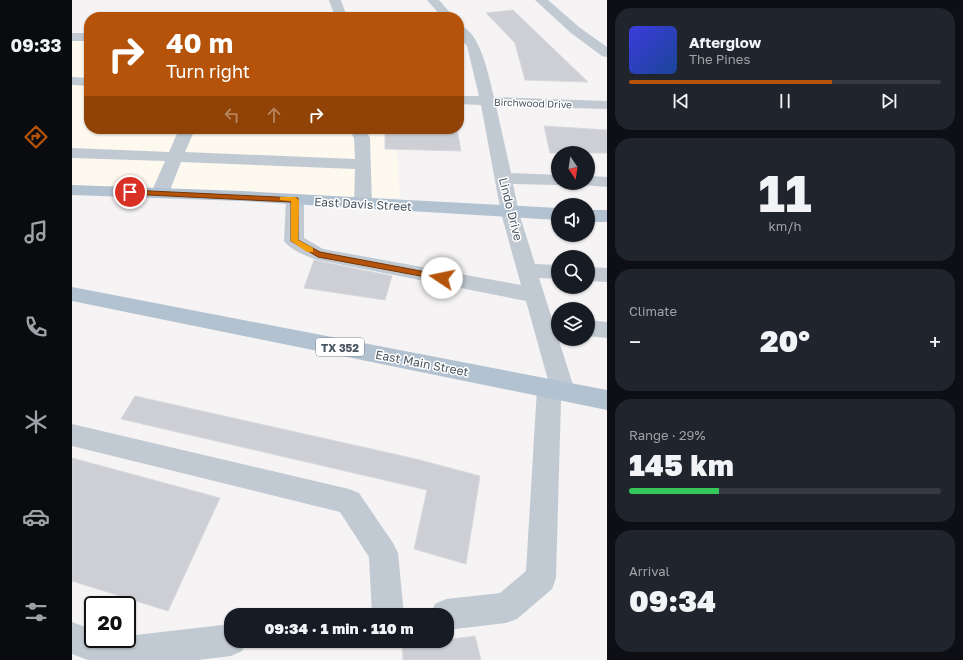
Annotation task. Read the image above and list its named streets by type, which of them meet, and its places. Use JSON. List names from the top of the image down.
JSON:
{
  "streets": {
    "main road": ["East Davis Street", "TX 352", "East Main Street"],
    "street": ["Birchwood Drive", "Lindo Drive"]
  },
  "crossings": [
    ["Birchwood Drive", "Lindo Drive"],
    ["East Davis Street", "Lindo Drive"],
    ["Lindo Drive", "East Main Street"]
  ],
  "north": "bottom",
  "page": {
    "tabs": "09:33",
    "turn": ["40 m", "Turn right"],
    "song": ["Afterglow", "The Pines"],
    "tile": [
      ["11", "km/h"],
      "Climate",
      ["Range · 29%", "145 km"],
      ["Arrival", "09:34"]
    ],
    "heat": ["−", "20°", "+"],
    "limit": "20",
    "trip": "09:34 · 1 min · 110 m"
  }
}
